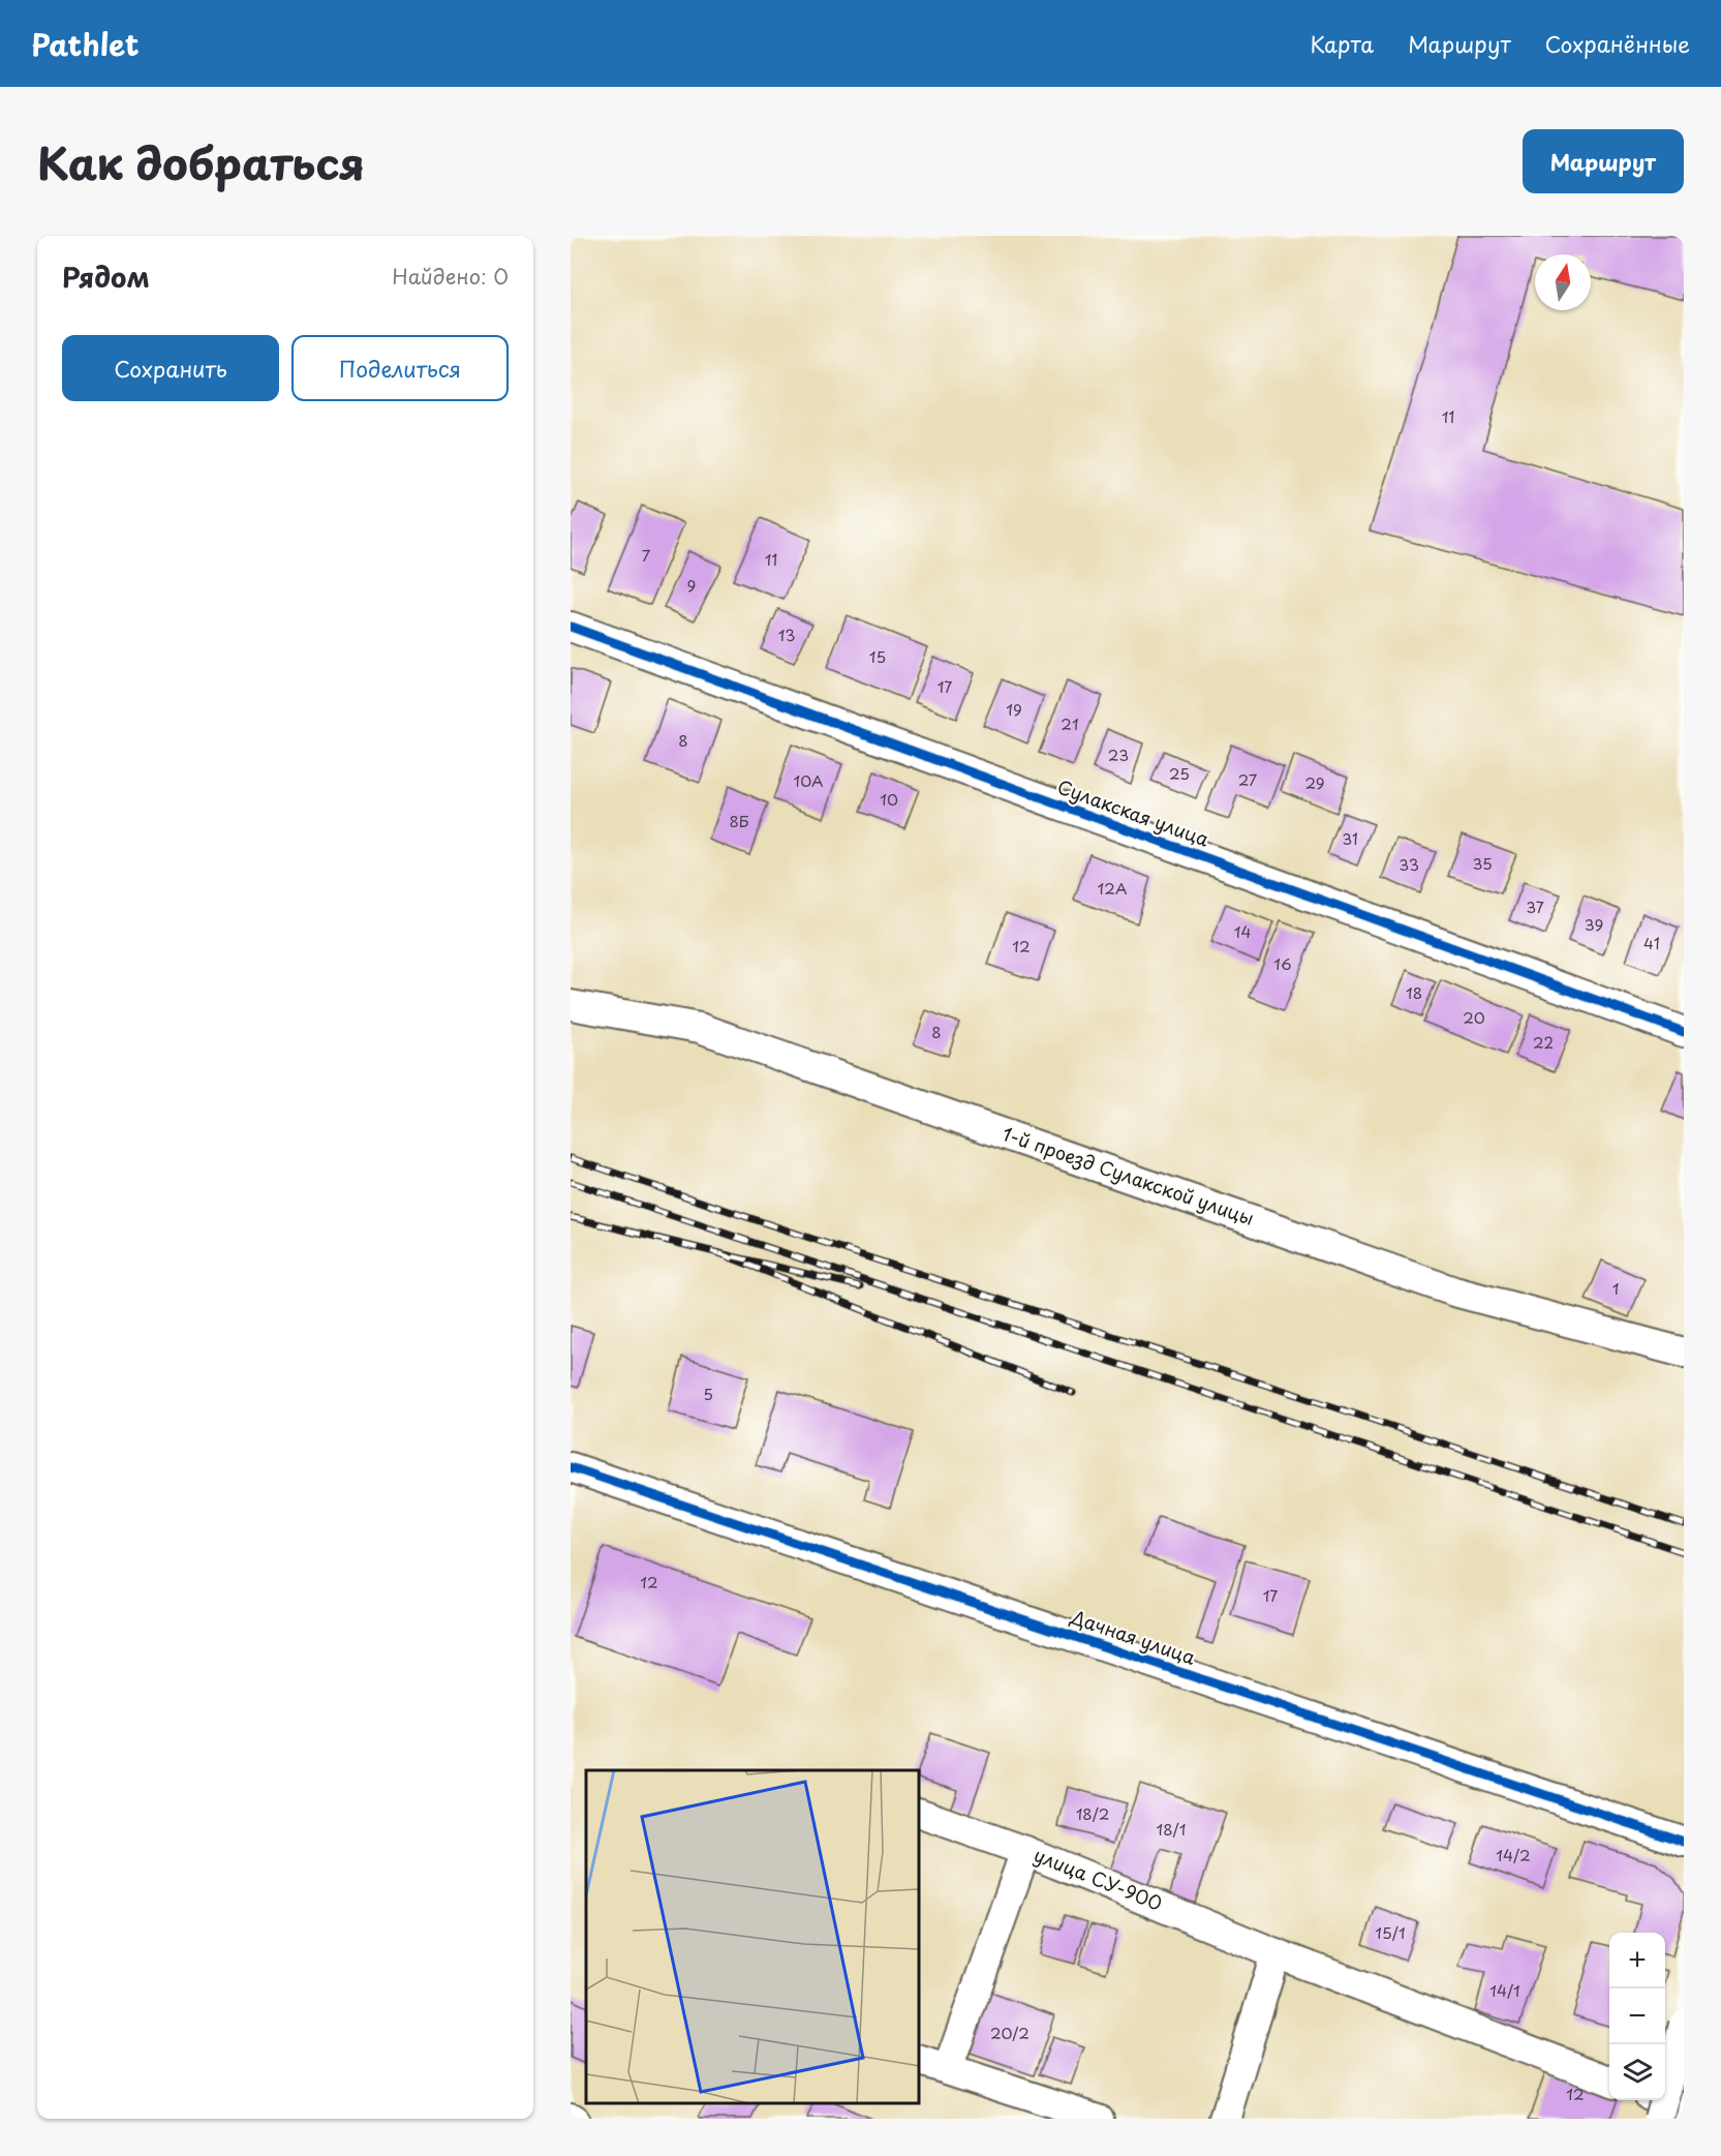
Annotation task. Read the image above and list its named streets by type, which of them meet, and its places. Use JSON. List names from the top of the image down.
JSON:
{
  "streets": {
    "street": [
      "Сулакская улица",
      "1-й проезд Сулакской улицы",
      "Дачная улица",
      "улица СУ-900"
    ]
  },
  "house_numbers": [
    "11",
    "7",
    "11",
    "9",
    "13",
    "15",
    "17",
    "19",
    "21",
    "8",
    "23",
    "25",
    "27",
    "10А",
    "29",
    "10",
    "8Б",
    "31",
    "35",
    "33",
    "12А",
    "37",
    "39",
    "14",
    "41",
    "12",
    "16",
    "18",
    "20",
    "8",
    "22",
    "1",
    "5",
    "12",
    "17",
    "18/2",
    "18/1",
    "14/2",
    "15/1",
    "14/1",
    "20/2",
    "12"
  ],
  "north": "top",
  "page": {
    "header": "Pathlet",
    "nav": ["Карта", "Маршрут", "Сохранённые"],
    "title": "Как добраться",
    "buttons": [
      "Маршрут",
      ["Сохранить", "Поделиться"]
    ],
    "heading": ["Рядом", "Найдено: 0"],
    "map_buttons": ["+", "−"]
  }
}
